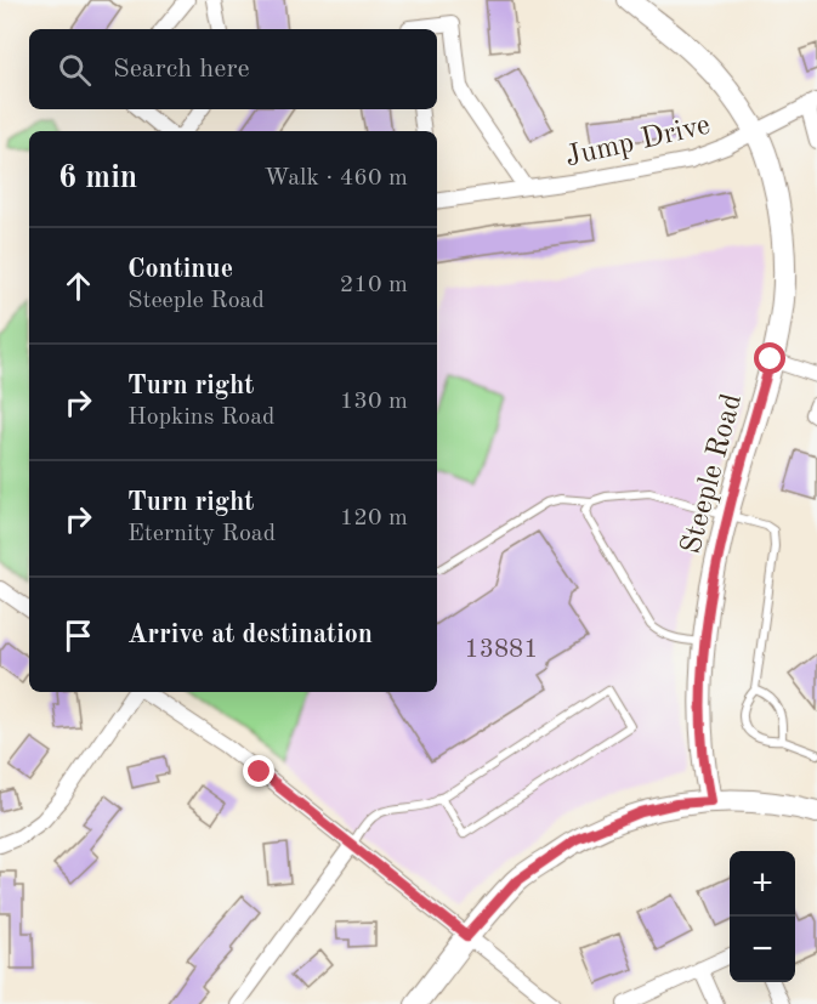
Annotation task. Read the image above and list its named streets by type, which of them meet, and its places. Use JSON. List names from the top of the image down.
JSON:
{
  "streets": {
    "street": ["Jump Drive", "Steeple Road"]
  },
  "crossings": [
    ["Jump Drive", "Steeple Road"]
  ],
  "house_numbers": ["13881"],
  "page": {
    "search": "Search here",
    "heading": ["6 min", "Walk · 460 m"],
    "list": [
      ["Continue", "Steeple Road", "210 m"],
      ["Turn right", "Hopkins Road", "130 m"],
      ["Turn right", "Eternity Road", "120 m"],
      "Arrive at destination"
    ],
    "map_buttons": ["+", "−"]
  }
}
